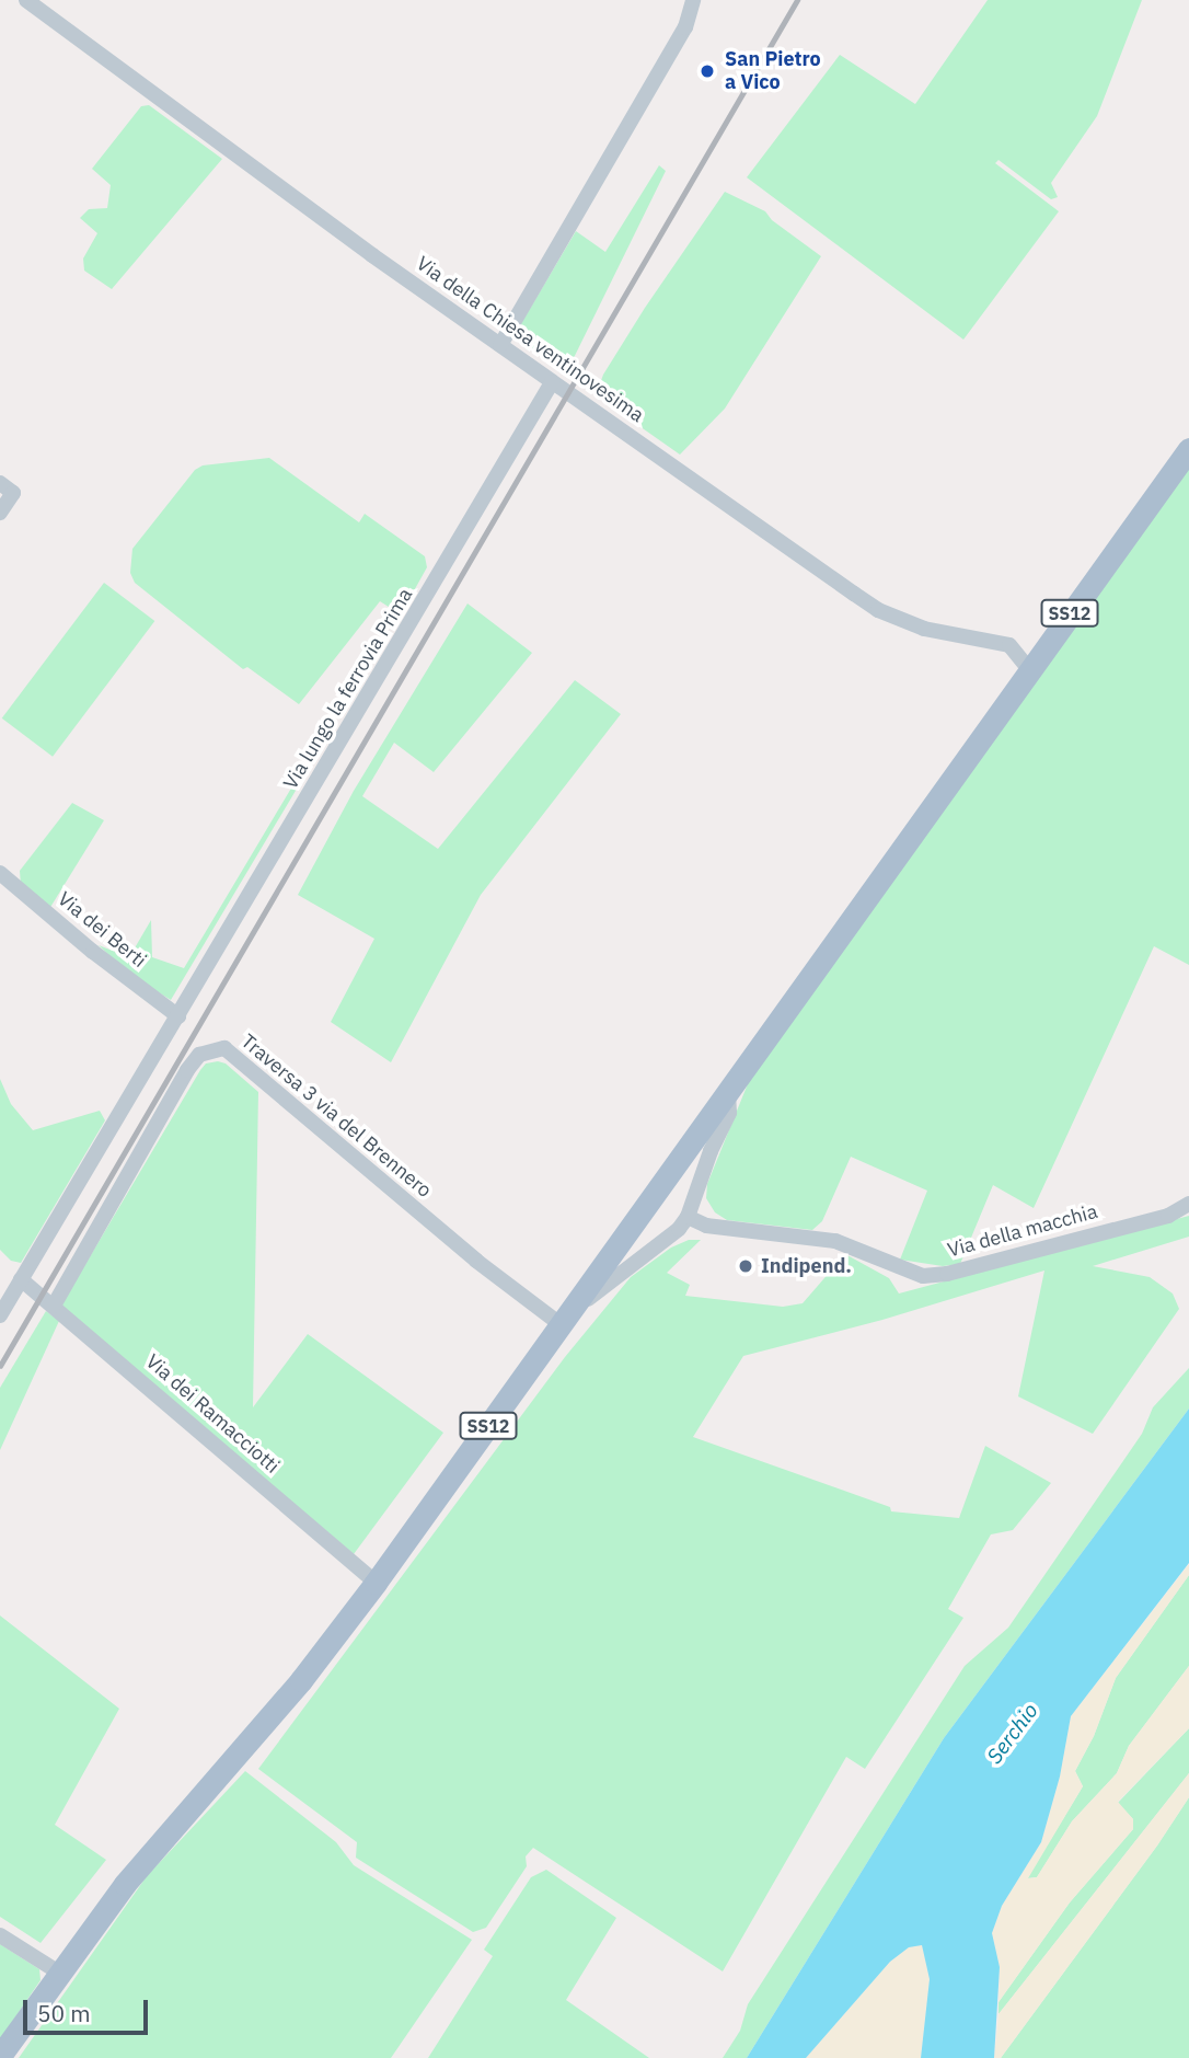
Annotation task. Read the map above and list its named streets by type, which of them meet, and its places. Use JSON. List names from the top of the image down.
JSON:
{
  "streets": {
    "main road": ["SS12"],
    "street": [
      "Via della Chiesa ventinovesima",
      "Via lungo la ferrovia Prima",
      "Via dei Berti",
      "Traversa 3 via del Brennero",
      "Via della macchia",
      "Via dei Ramacciotti"
    ]
  },
  "crossings": [
    ["Via della Chiesa ventinovesima", "SS12"],
    ["Via della Chiesa ventinovesima", "Via lungo la ferrovia Prima"],
    ["SS12", "Traversa 3 via del Brennero"],
    ["SS12", "Via dei Ramacciotti"],
    ["Via lungo la ferrovia Prima", "Via dei Berti"],
    ["Via lungo la ferrovia Prima", "Via dei Ramacciotti"],
    ["Traversa 3 via del Brennero", "Via dei Ramacciotti"]
  ],
  "water": ["Serchio"],
  "places": ["San Pietro a Vico", "Indipend."],
  "scale_bar": "50 m"
}
